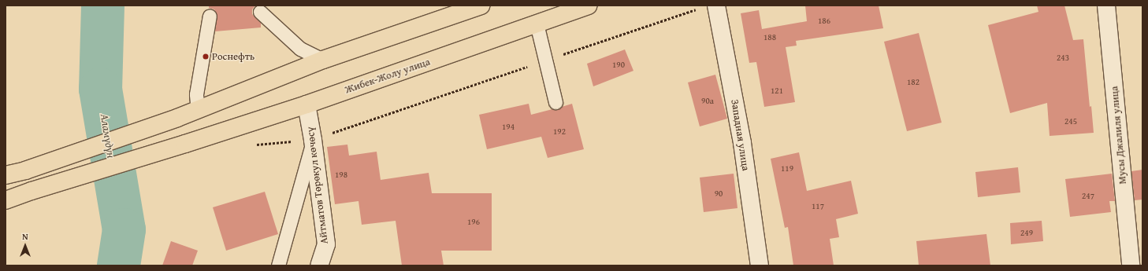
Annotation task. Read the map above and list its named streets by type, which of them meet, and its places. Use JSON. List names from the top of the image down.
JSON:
{
  "streets": {
    "main road": ["Жибек-Жолу улица"],
    "street": ["Западная улица", "Мусы Джалиля улица", "Айтматов Төрөкул көчөсү"]
  },
  "crossings": [
    ["Жибек-Жолу улица", "Айтматов Төрөкул көчөсү"]
  ],
  "water": ["Аламүдүн"],
  "places": ["Роснефть"],
  "house_numbers": [
    "186",
    "188",
    "243",
    "190",
    "182",
    "121",
    "90a",
    "245",
    "194",
    "192",
    "119",
    "198",
    "90",
    "247",
    "117",
    "196",
    "249"
  ],
  "north": "top"
}
